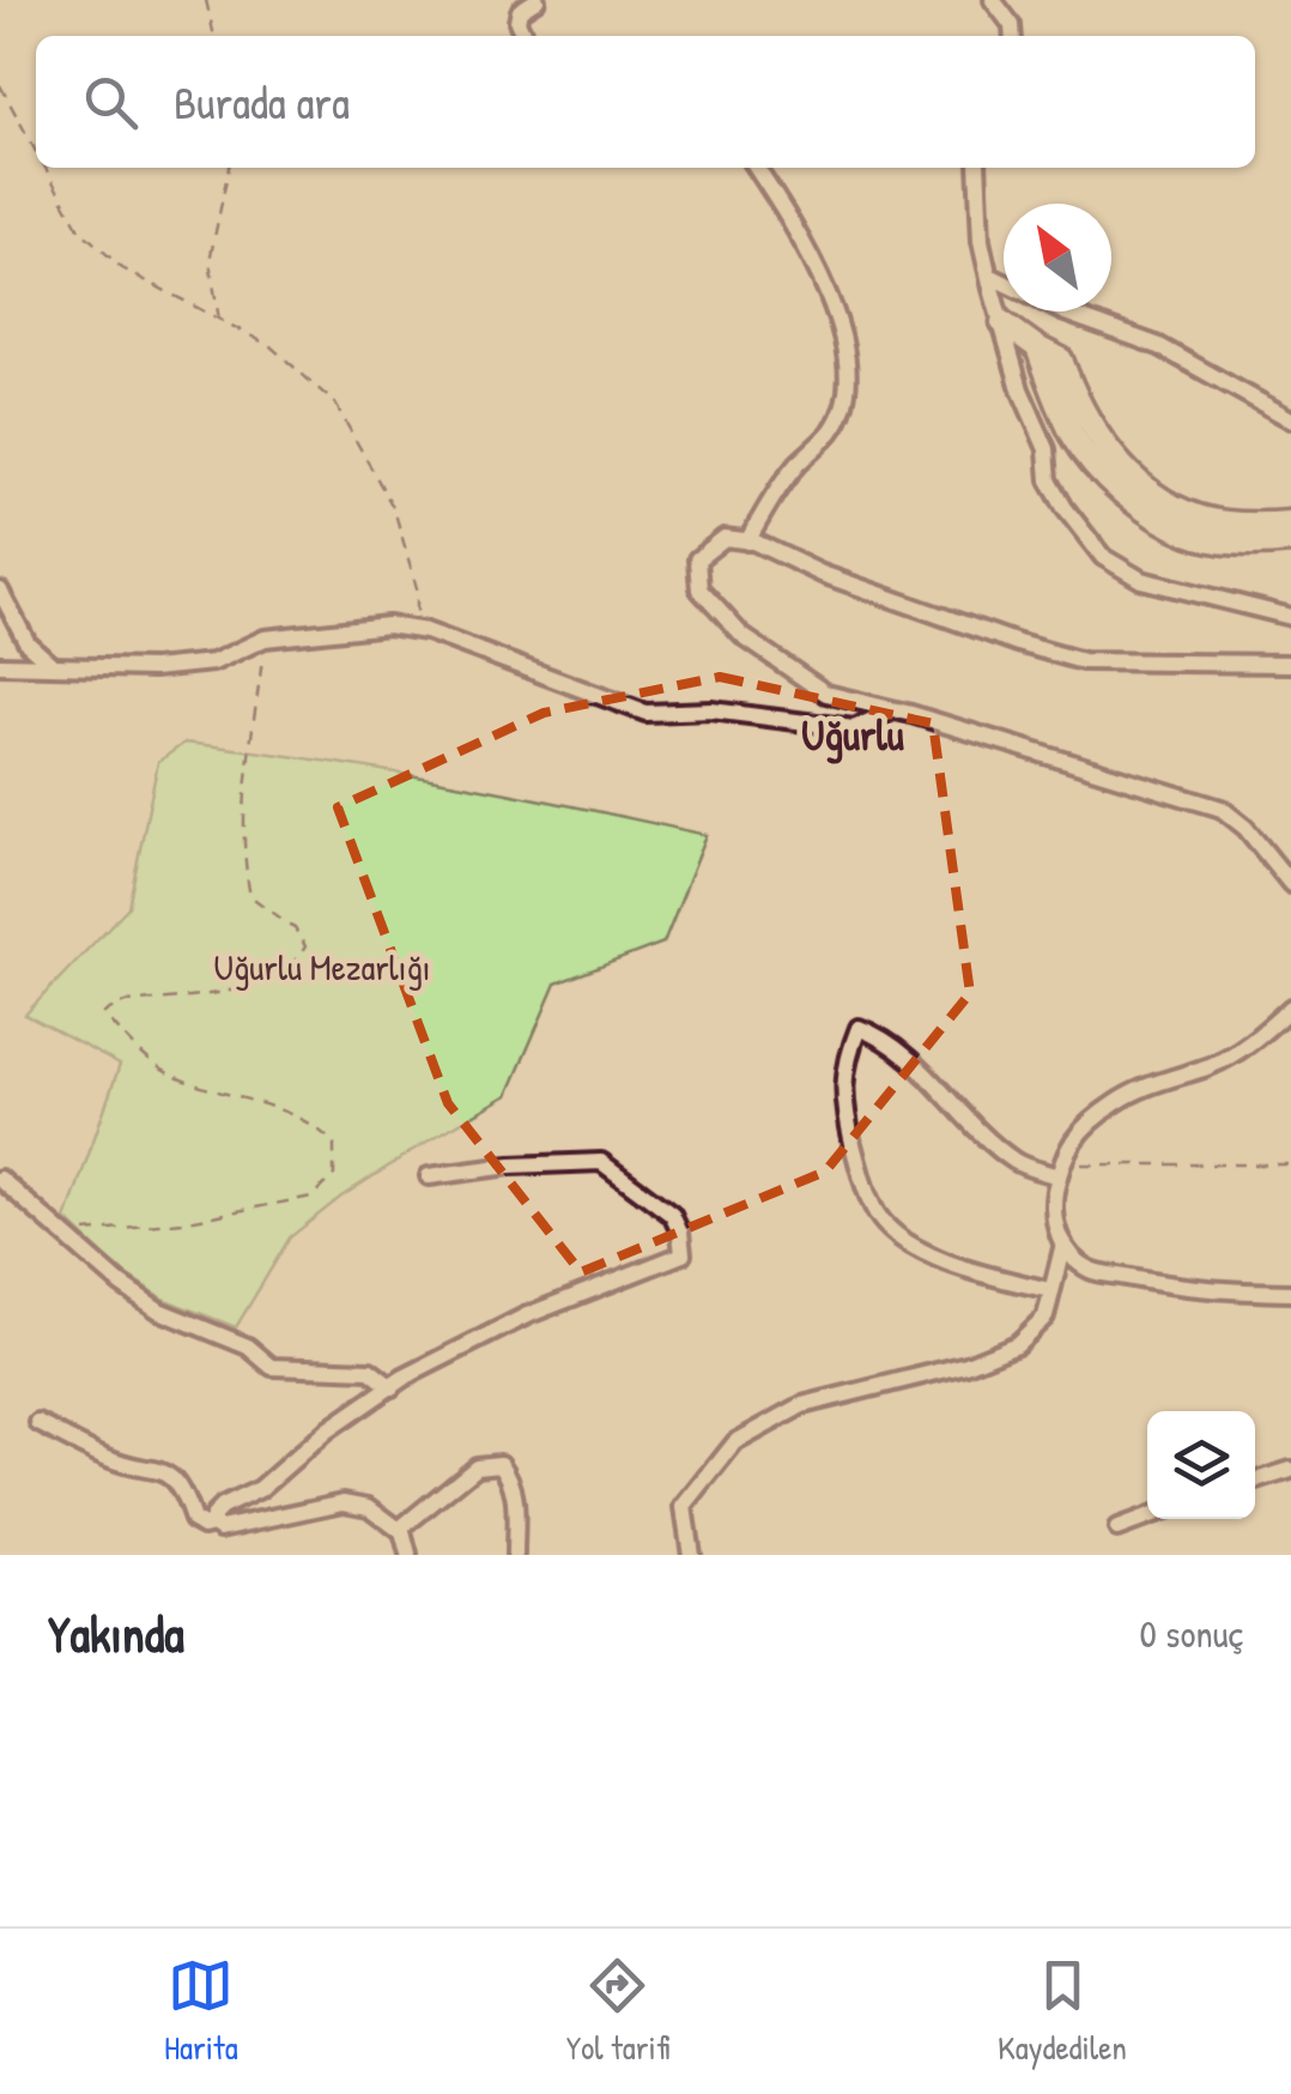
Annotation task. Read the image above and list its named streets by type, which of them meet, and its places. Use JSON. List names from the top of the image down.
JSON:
{
  "districts": ["Uğurlu"],
  "parks": ["Uğurlu Mezarlığı"],
  "north": "top left",
  "page": {
    "search": "Burada ara",
    "heading": ["Yakında", "0 sonuç"],
    "nav": ["Harita", "Yol tarifi", "Kaydedilen"]
  }
}
